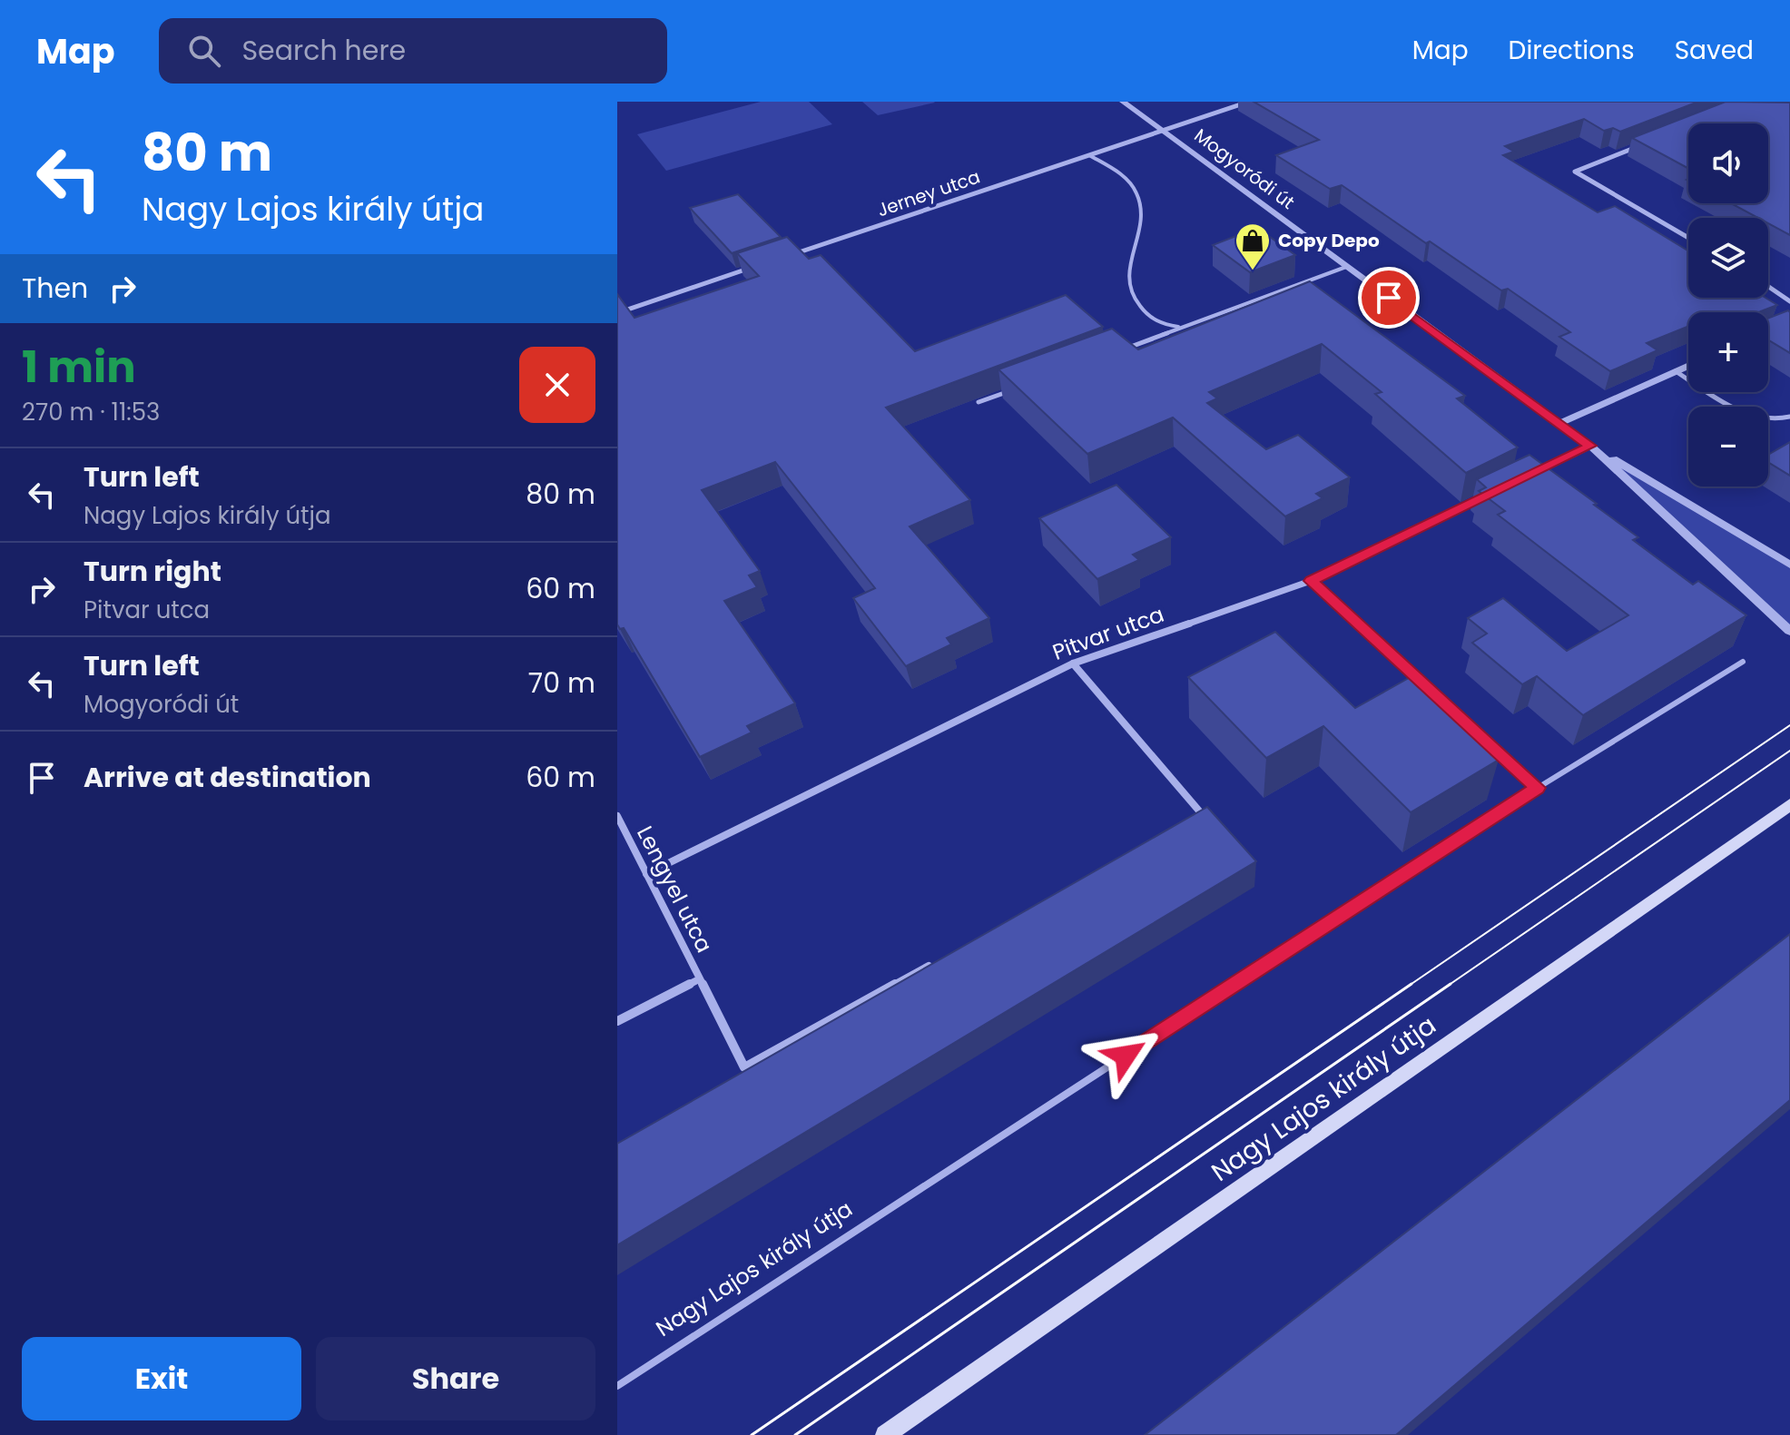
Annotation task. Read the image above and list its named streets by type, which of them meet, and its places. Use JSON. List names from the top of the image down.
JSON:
{
  "streets": {
    "main road": ["Nagy Lajos király útja"],
    "street": [
      "Mogyoródi út",
      "Jerney utca",
      "Pitvar utca",
      "Lengyel utca"
    ]
  },
  "crossings": [
    ["Mogyoródi út", "Jerney utca"],
    ["Pitvar utca", "Lengyel utca"]
  ],
  "places": {
    "shop": ["Copy Depo"]
  },
  "page": {
    "header": "Map",
    "search": "Search here",
    "nav": ["Map", "Directions", "Saved"],
    "turn": ["80 m", "Nagy Lajos király útja"],
    "map_buttons": ["+", "−"],
    "then": "Then",
    "heading": ["1 min", "270 m · 11:53"],
    "list": [
      {
        "name": "Turn left",
        "note": "Nagy Lajos király útja",
        "value": "80 m"
      },
      {
        "name": "Turn right",
        "note": "Pitvar utca",
        "value": "60 m"
      },
      {
        "name": "Turn left",
        "note": "Mogyoródi út",
        "value": "70 m"
      },
      {
        "name": "Arrive at destination",
        "value": "60 m"
      }
    ],
    "buttons": ["Exit", "Share"]
  }
}
